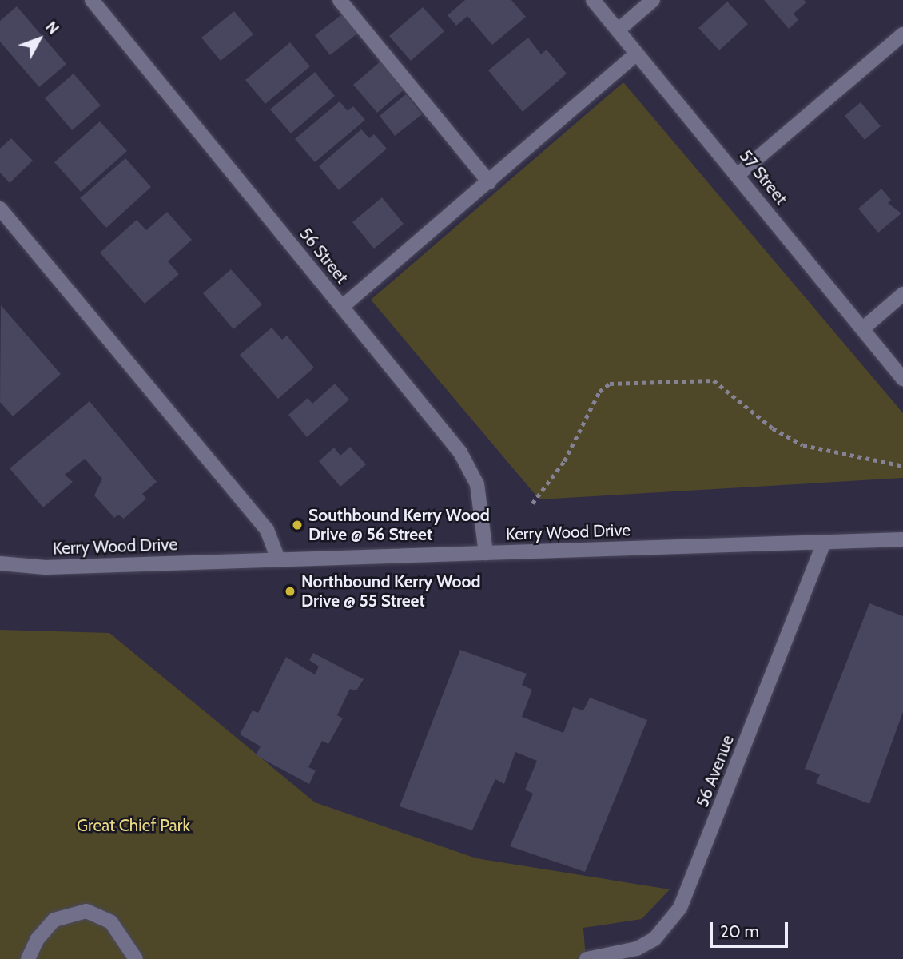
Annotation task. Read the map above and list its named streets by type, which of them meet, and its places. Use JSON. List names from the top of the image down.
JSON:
{
  "streets": {
    "street": [
      "57 Street",
      "56 Street",
      "Kerry Wood Drive",
      "56 Avenue"
    ]
  },
  "crossings": [
    ["56 Street", "Kerry Wood Drive"],
    ["Kerry Wood Drive", "56 Avenue"]
  ],
  "parks": ["Great Chief Park"],
  "places": ["Southbound Kerry Wood Drive @ 56 Street", "Northbound Kerry Wood Drive @ 55 Street"],
  "scale_bar": "20 m",
  "north": "top right"
}
